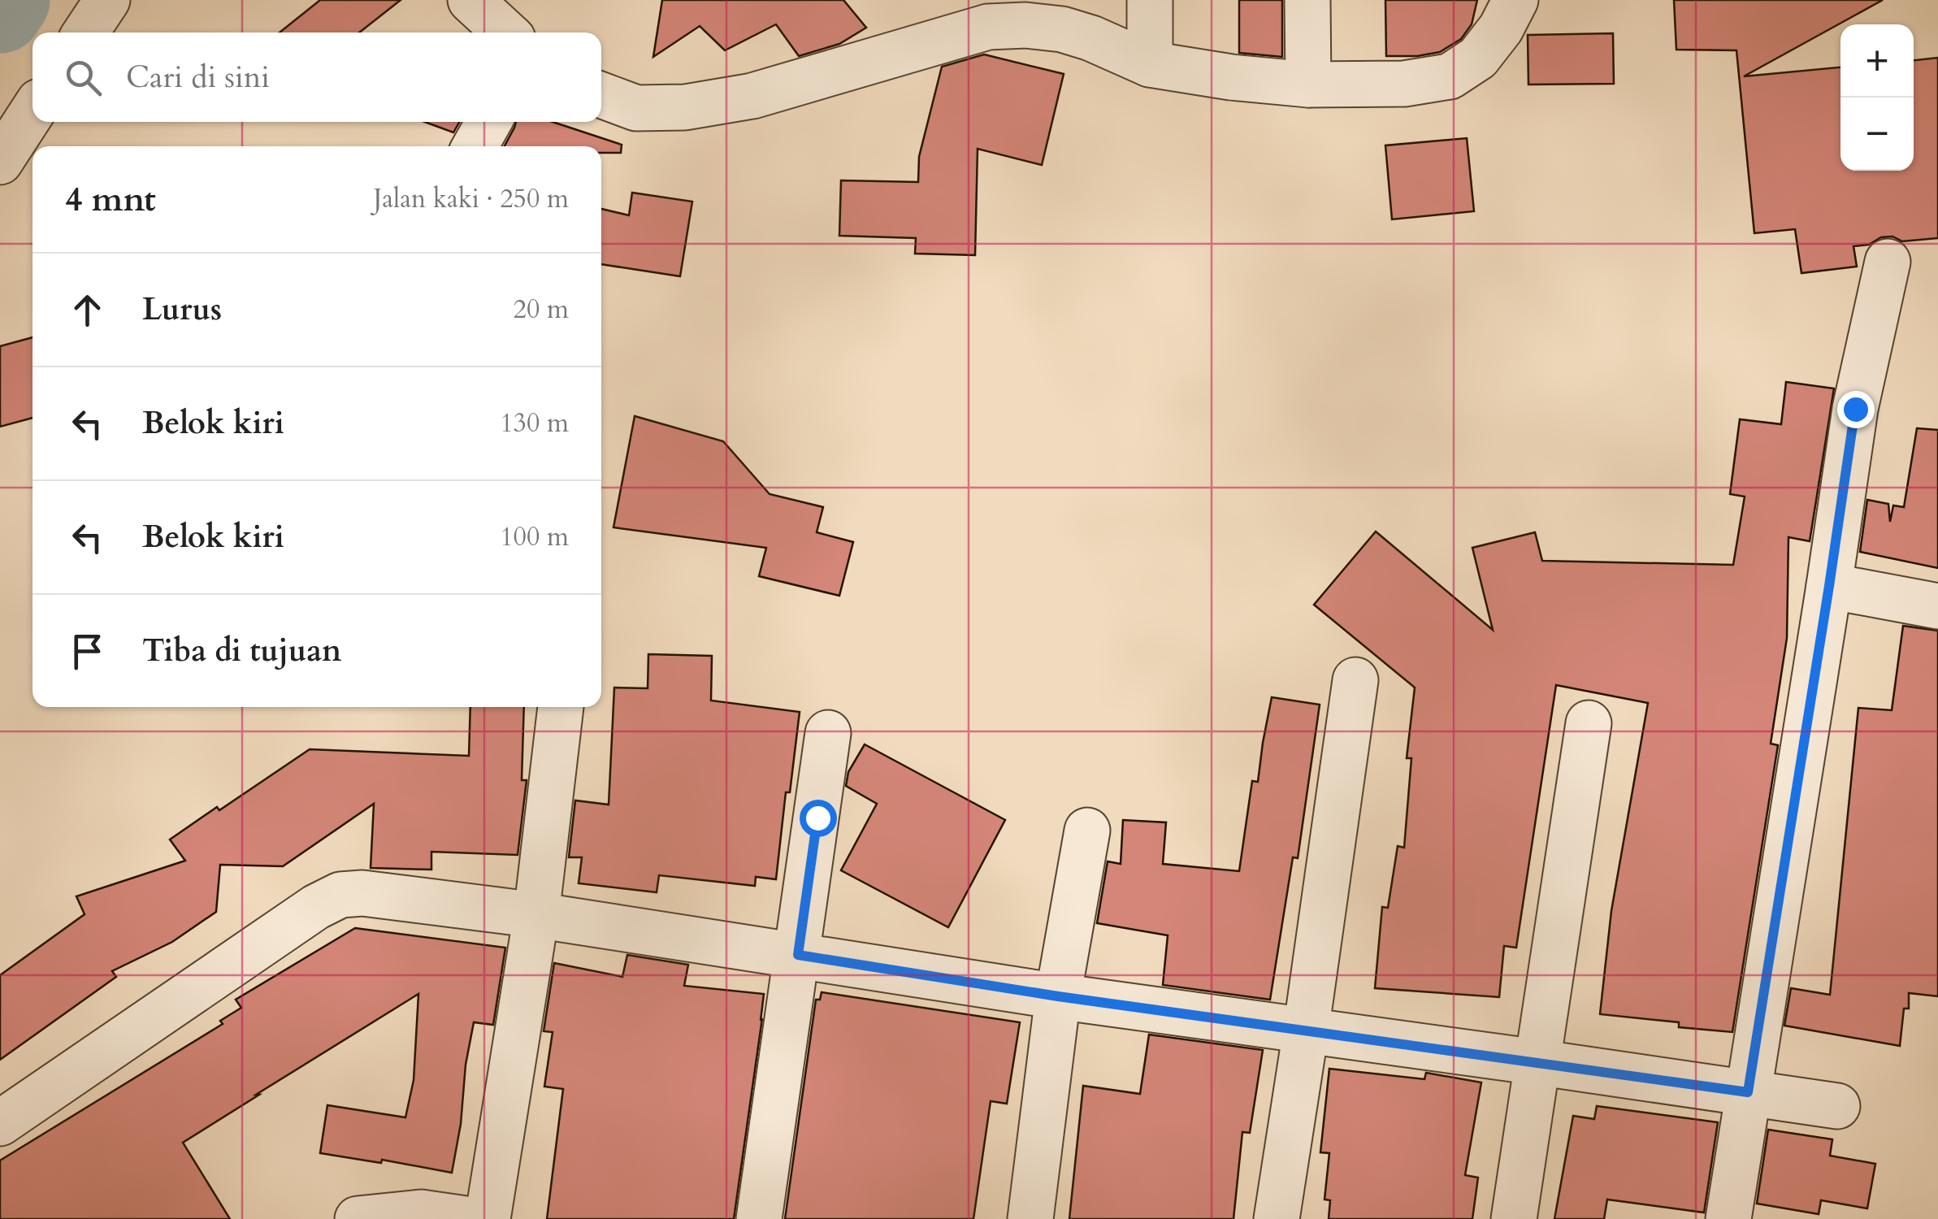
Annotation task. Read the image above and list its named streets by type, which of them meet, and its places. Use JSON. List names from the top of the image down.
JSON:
{
  "page": {
    "map_buttons": ["+", "−"],
    "search": "Cari di sini",
    "heading": ["4 mnt", "Jalan kaki · 250 m"],
    "list": [
      ["Lurus", "20 m"],
      ["Belok kiri", "130 m"],
      ["Belok kiri", "100 m"],
      "Tiba di tujuan"
    ]
  }
}
